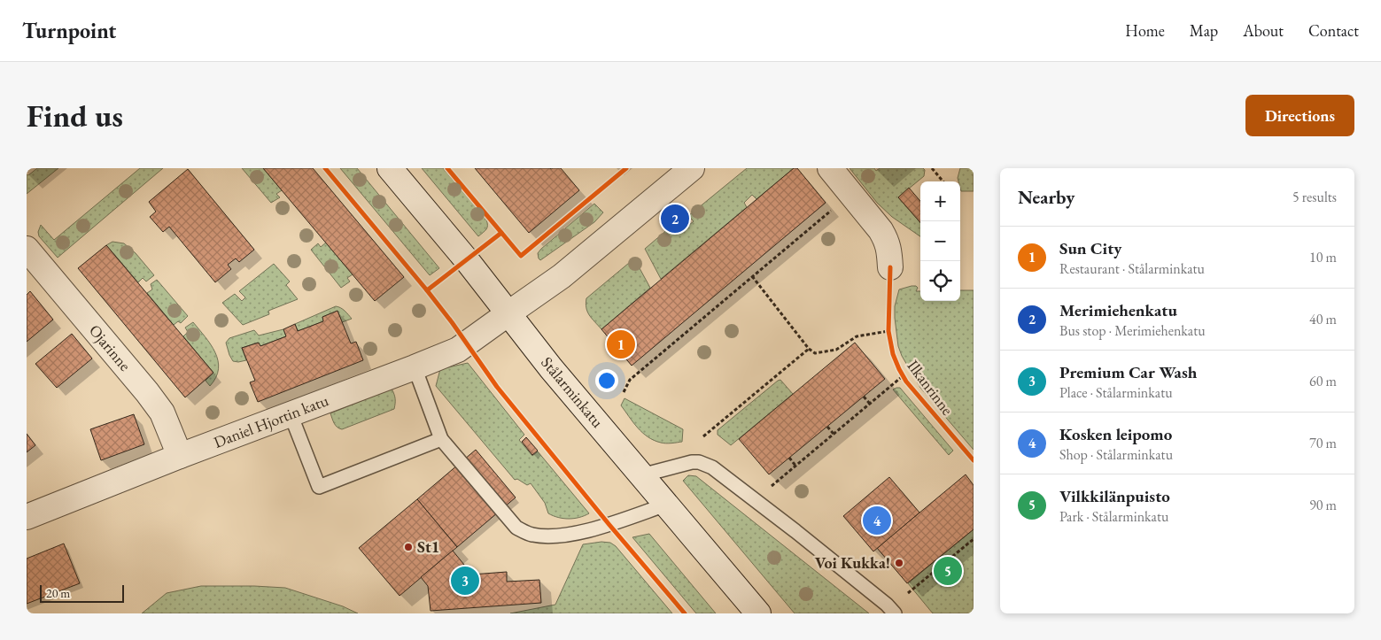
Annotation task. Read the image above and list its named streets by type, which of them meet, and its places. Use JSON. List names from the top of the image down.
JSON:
{
  "streets": {
    "street": ["Ojarinne", "Stålarminkatu", "Daniel Hjortin katu"],
    "cycle path": ["Ilkanrinne"]
  },
  "crossings": [
    ["Ojarinne", "Daniel Hjortin katu"],
    ["Stålarminkatu", "Daniel Hjortin katu"]
  ],
  "places": ["St1", "Voi Kukka!"],
  "scale_bar": "20 m",
  "page": {
    "header": "Turnpoint",
    "nav": [
      "Home",
      "Map",
      "About",
      "Contact"
    ],
    "buttons": "Directions",
    "title": "Find us",
    "heading": ["Nearby", "5 results"],
    "map_buttons": ["+", "−"],
    "pins": [
      "2",
      "1",
      "4",
      "5",
      "3"
    ],
    "list": [
      {
        "mark": "1",
        "name": "Sun City",
        "note": "Restaurant · Stålarminkatu",
        "value": "10 m"
      },
      {
        "mark": "2",
        "name": "Merimiehenkatu",
        "note": "Bus stop · Merimiehenkatu",
        "value": "40 m"
      },
      {
        "mark": "3",
        "name": "Premium Car Wash",
        "note": "Place · Stålarminkatu",
        "value": "60 m"
      },
      {
        "mark": "4",
        "name": "Kosken leipomo",
        "note": "Shop · Stålarminkatu",
        "value": "70 m"
      },
      {
        "mark": "5",
        "name": "Vilkkilänpuisto",
        "note": "Park · Stålarminkatu",
        "value": "90 m"
      }
    ],
    "scale": "20 m"
  }
}
